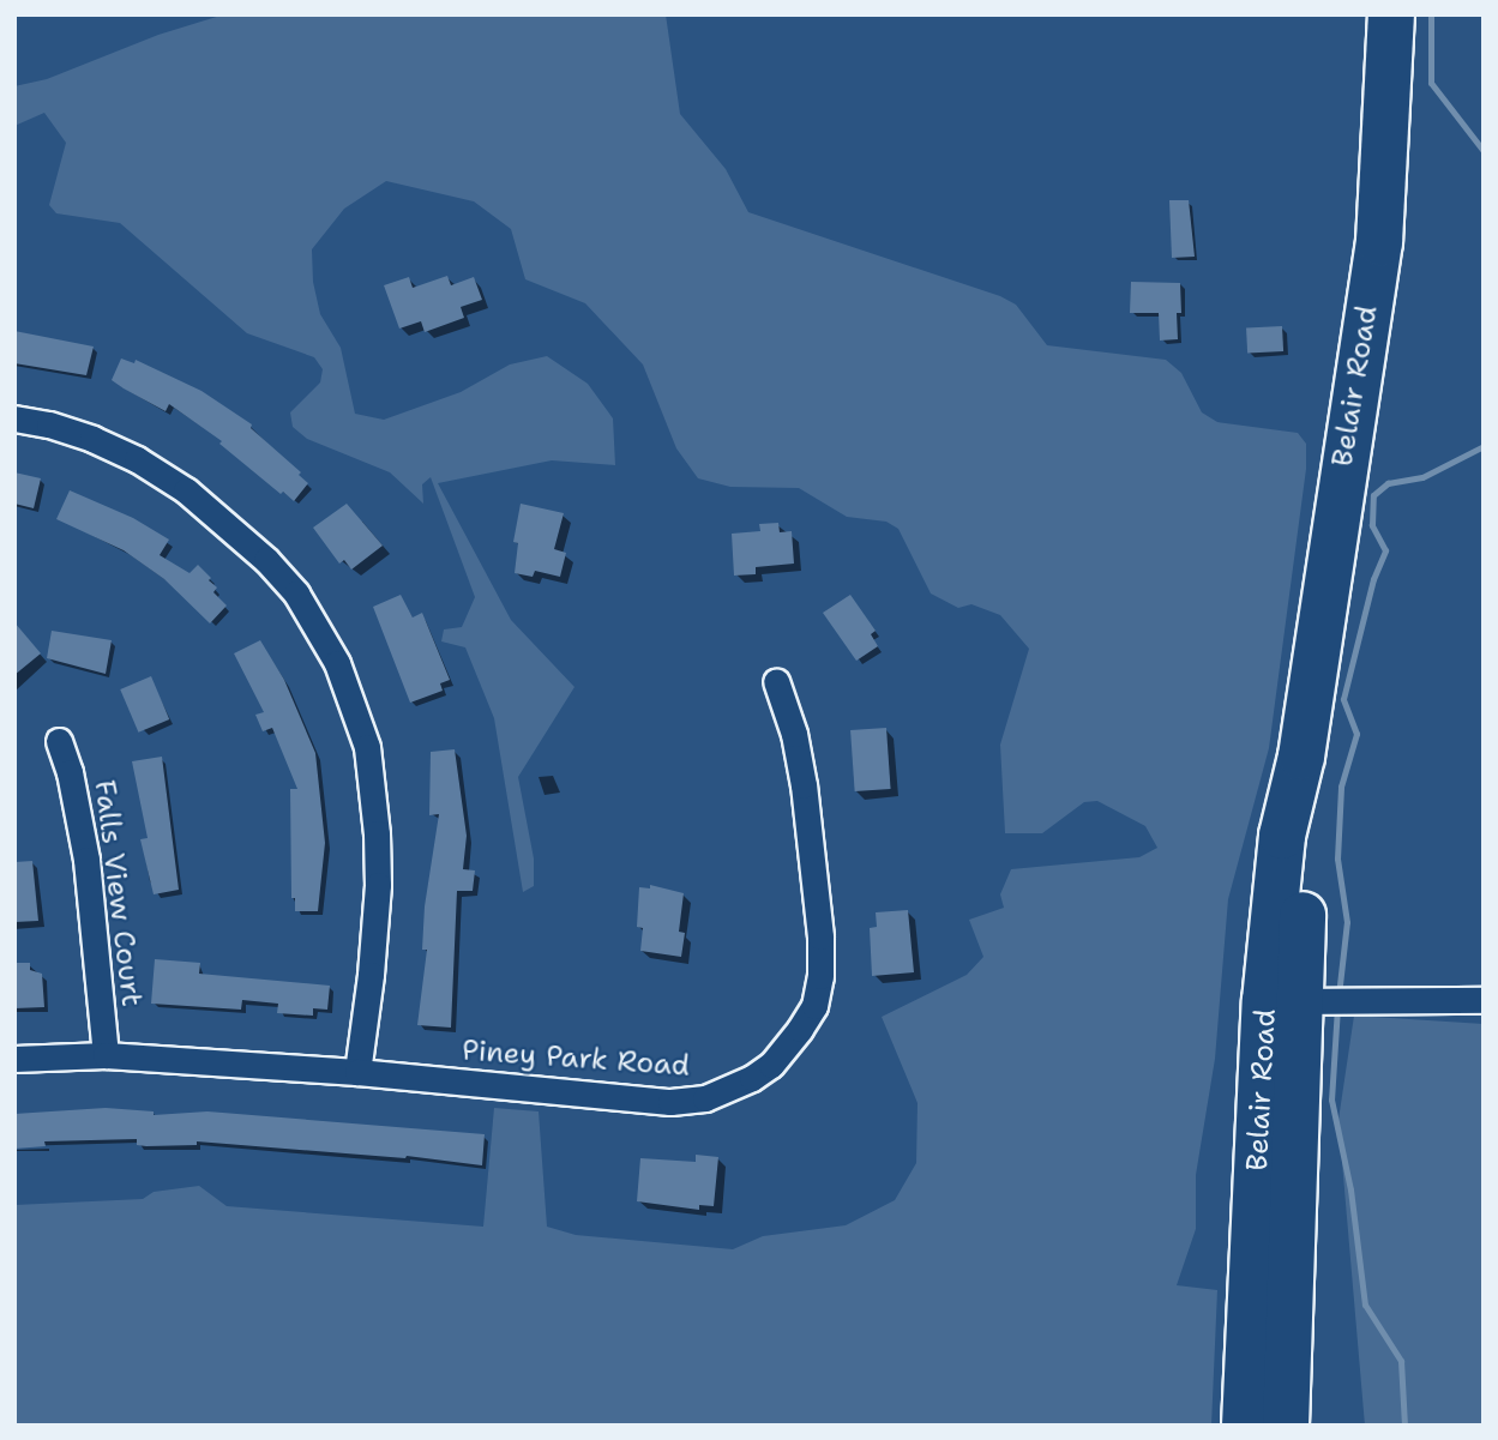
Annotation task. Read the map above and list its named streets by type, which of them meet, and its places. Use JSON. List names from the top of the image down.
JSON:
{
  "streets": {
    "highway": ["Belair Road"],
    "street": ["Falls View Court", "Piney Park Road"]
  },
  "crossings": [
    ["Falls View Court", "Piney Park Road"]
  ]
}
